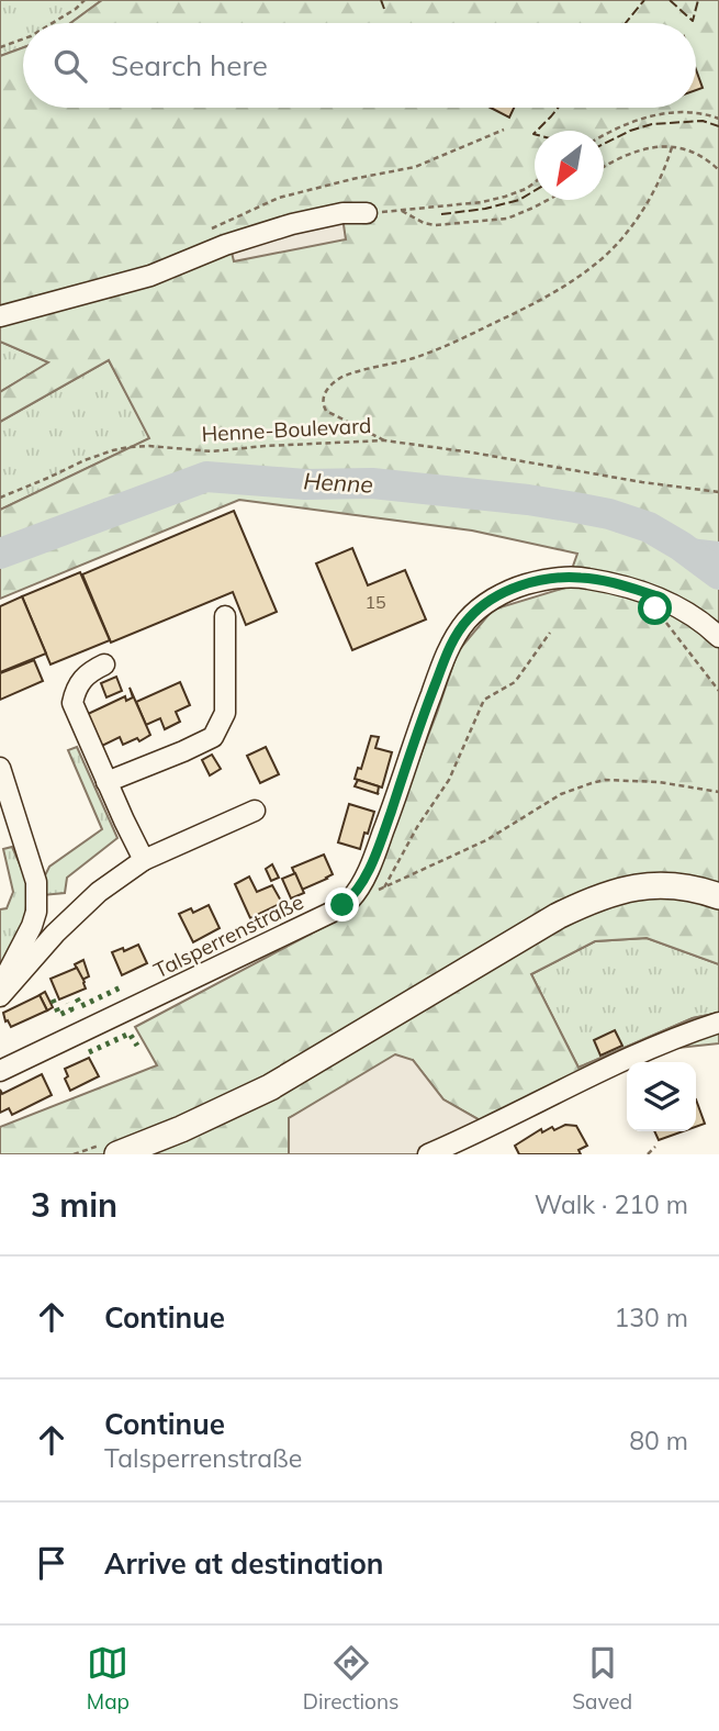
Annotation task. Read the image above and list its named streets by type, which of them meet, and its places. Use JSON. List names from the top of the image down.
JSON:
{
  "streets": {
    "street": ["Talsperrenstraße"],
    "path": ["Henne-Boulevard"]
  },
  "water": ["Henne"],
  "house_numbers": ["15"],
  "north": "bottom left",
  "page": {
    "search": "Search here",
    "heading": ["3 min", "Walk · 210 m"],
    "list": [
      ["Continue", "130 m"],
      ["Continue", "Talsperrenstraße", "80 m"],
      "Arrive at destination"
    ],
    "nav": ["Map", "Directions", "Saved"]
  }
}
